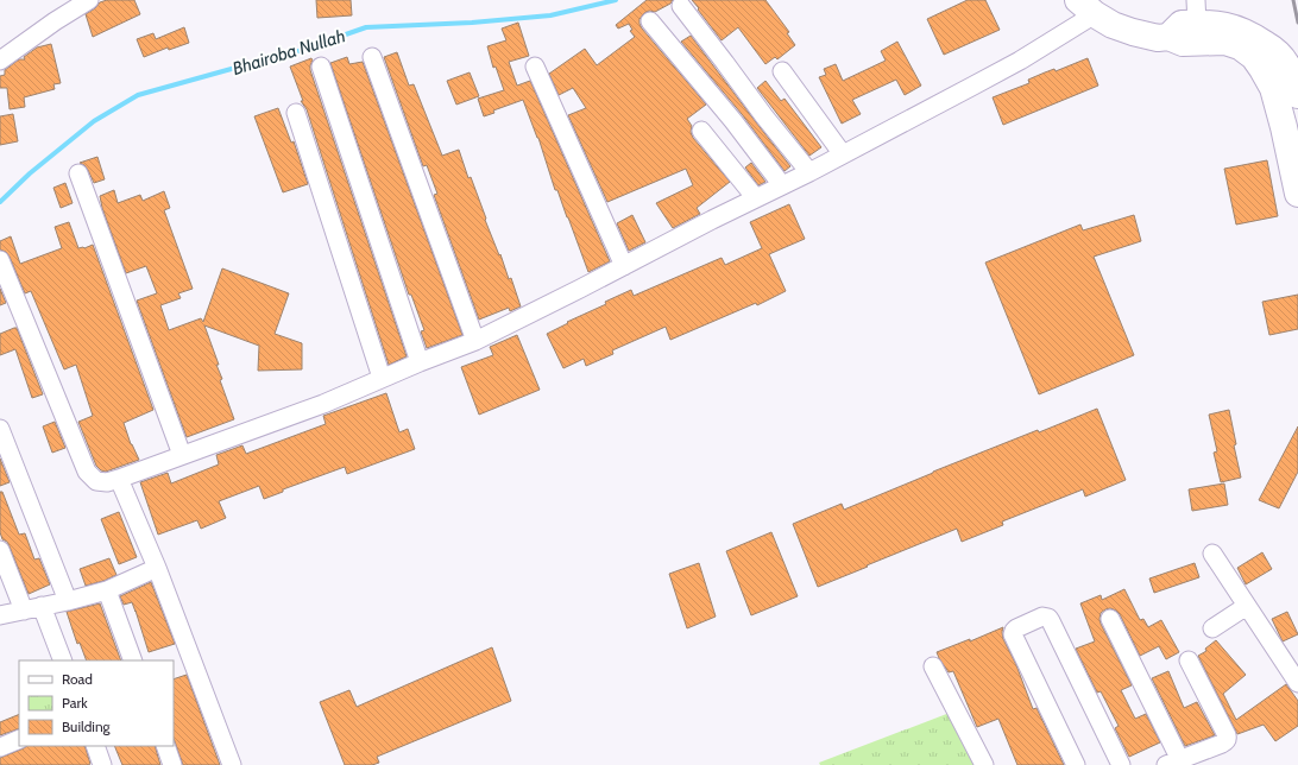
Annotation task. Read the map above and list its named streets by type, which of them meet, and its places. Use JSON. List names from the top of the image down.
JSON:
{
  "water": ["Bhairoba Nullah"],
  "legend": ["Road", "Park", "Building"]
}
